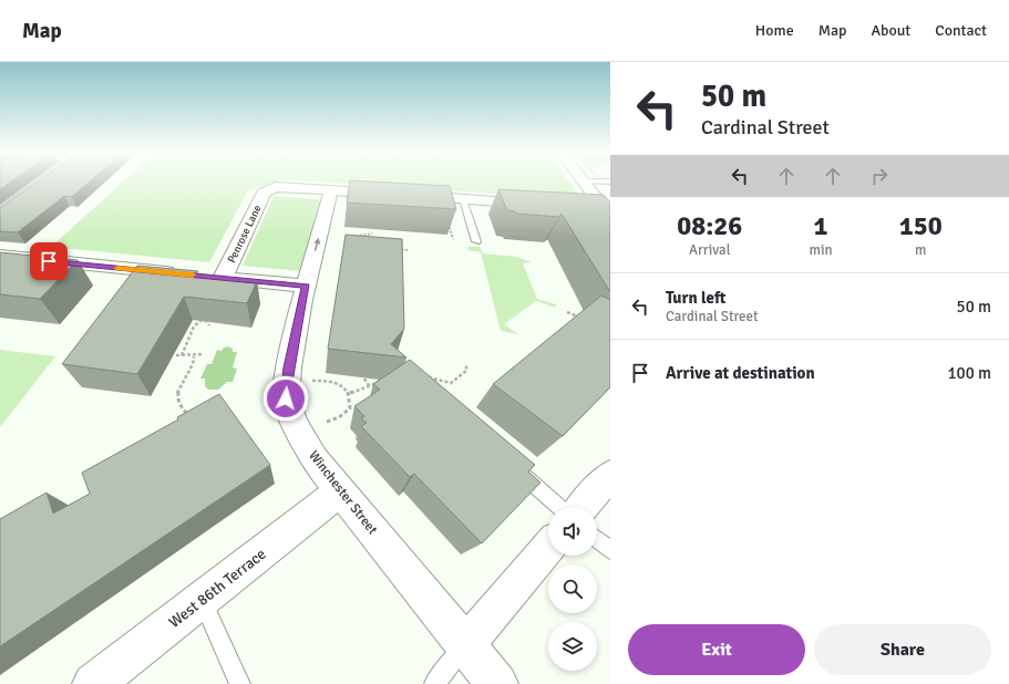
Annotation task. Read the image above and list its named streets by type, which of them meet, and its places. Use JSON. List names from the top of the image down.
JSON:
{
  "streets": {
    "street": ["Penrose Lane", "Winchester Street", "West 86th Terrace"]
  },
  "crossings": [
    ["Penrose Lane", "Winchester Street"],
    ["Winchester Street", "West 86th Terrace"]
  ],
  "page": {
    "header": "Map",
    "nav": [
      "Home",
      "Map",
      "About",
      "Contact"
    ],
    "turn": ["50 m", "Cardinal Street"],
    "eta": [
      "08:26",
      "Arrival",
      "1",
      "min",
      "150",
      "m"
    ],
    "list": [
      {
        "name": "Turn left",
        "note": "Cardinal Street",
        "value": "50 m"
      },
      {
        "name": "Arrive at destination",
        "value": "100 m"
      }
    ],
    "buttons": ["Exit", "Share"]
  }
}
